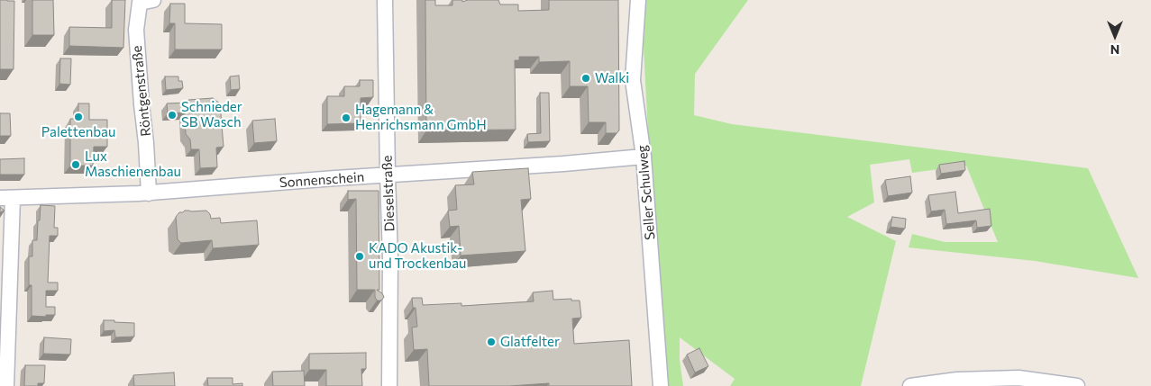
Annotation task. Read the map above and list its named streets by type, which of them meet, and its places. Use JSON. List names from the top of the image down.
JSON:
{
  "streets": {
    "street": [
      "Röntgenstraße",
      "Sonnenschein",
      "Seller Schulweg",
      "Dieselstraße"
    ]
  },
  "crossings": [
    ["Röntgenstraße", "Sonnenschein"],
    ["Sonnenschein", "Seller Schulweg"],
    ["Sonnenschein", "Dieselstraße"]
  ],
  "places": [
    "Walki",
    "Schnieder SB Wasch",
    "Palettenbau",
    "Hagemann & Henrichsmann GmbH",
    "Lux Maschienenbau",
    "KADO Akustik- und Trockenbau",
    "Glatfelter"
  ],
  "north": "bottom"
}
